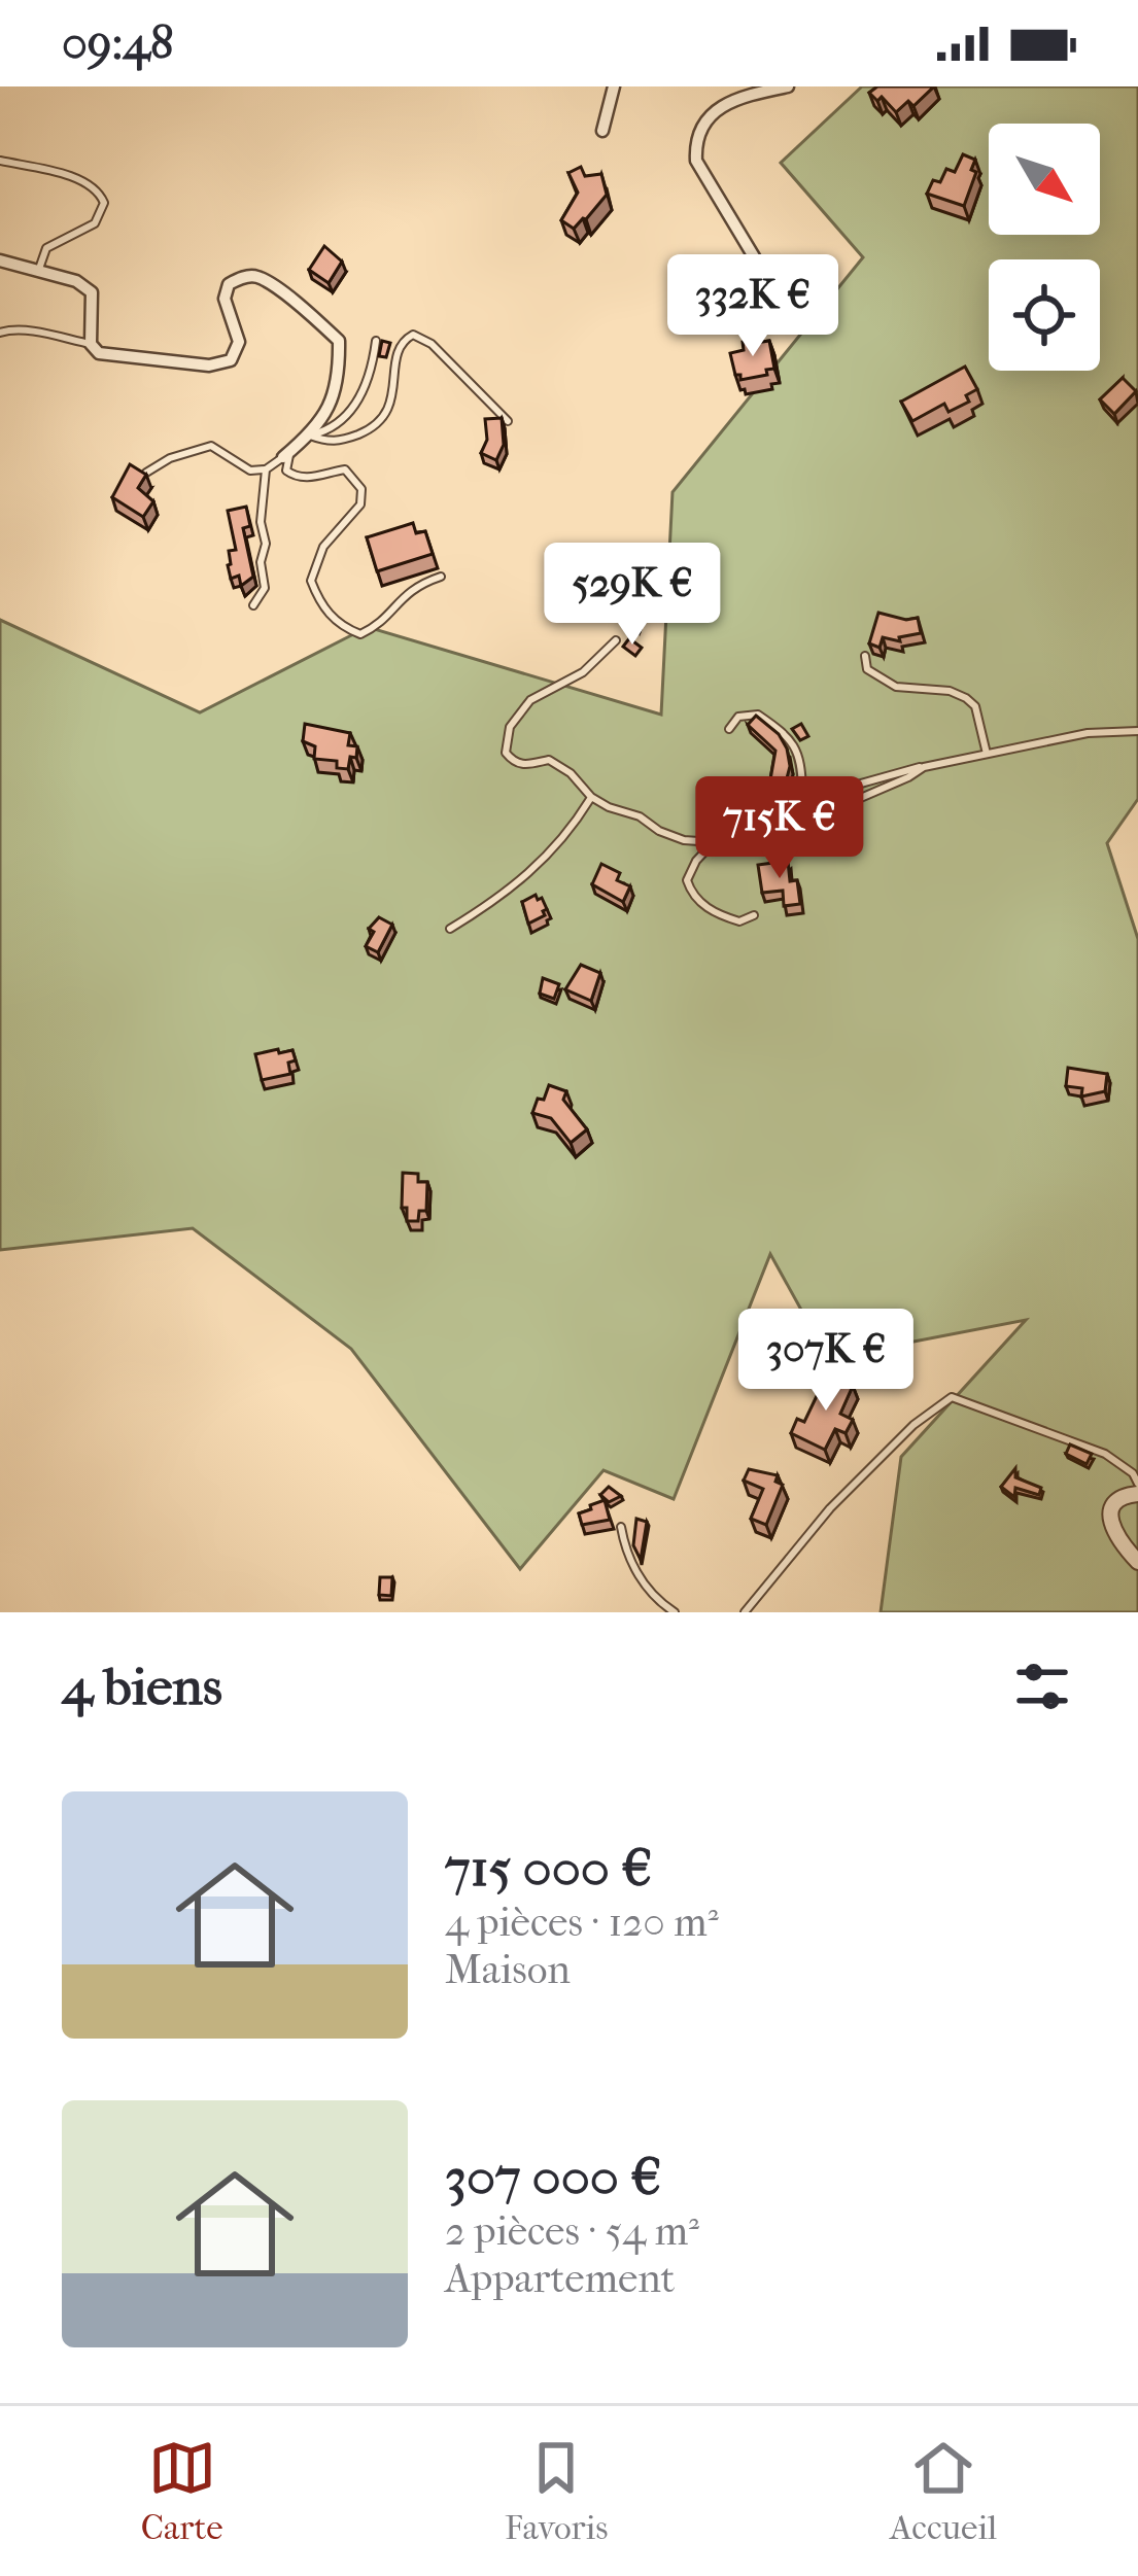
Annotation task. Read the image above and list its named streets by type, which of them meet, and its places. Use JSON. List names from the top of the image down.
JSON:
{
  "north": "bottom right",
  "page": {
    "status": "09:48",
    "price": [
      "332K €",
      "529K €",
      "715K €",
      "307K €"
    ],
    "heading": "4 biens",
    "list": [
      {
        "name": "715 000 €",
        "note": "4 pièces · 120 m² · Maison"
      },
      {
        "name": "307 000 €",
        "note": "2 pièces · 54 m² · Appartement"
      }
    ],
    "tabs": ["Carte", "Favoris", "Accueil"]
  }
}
